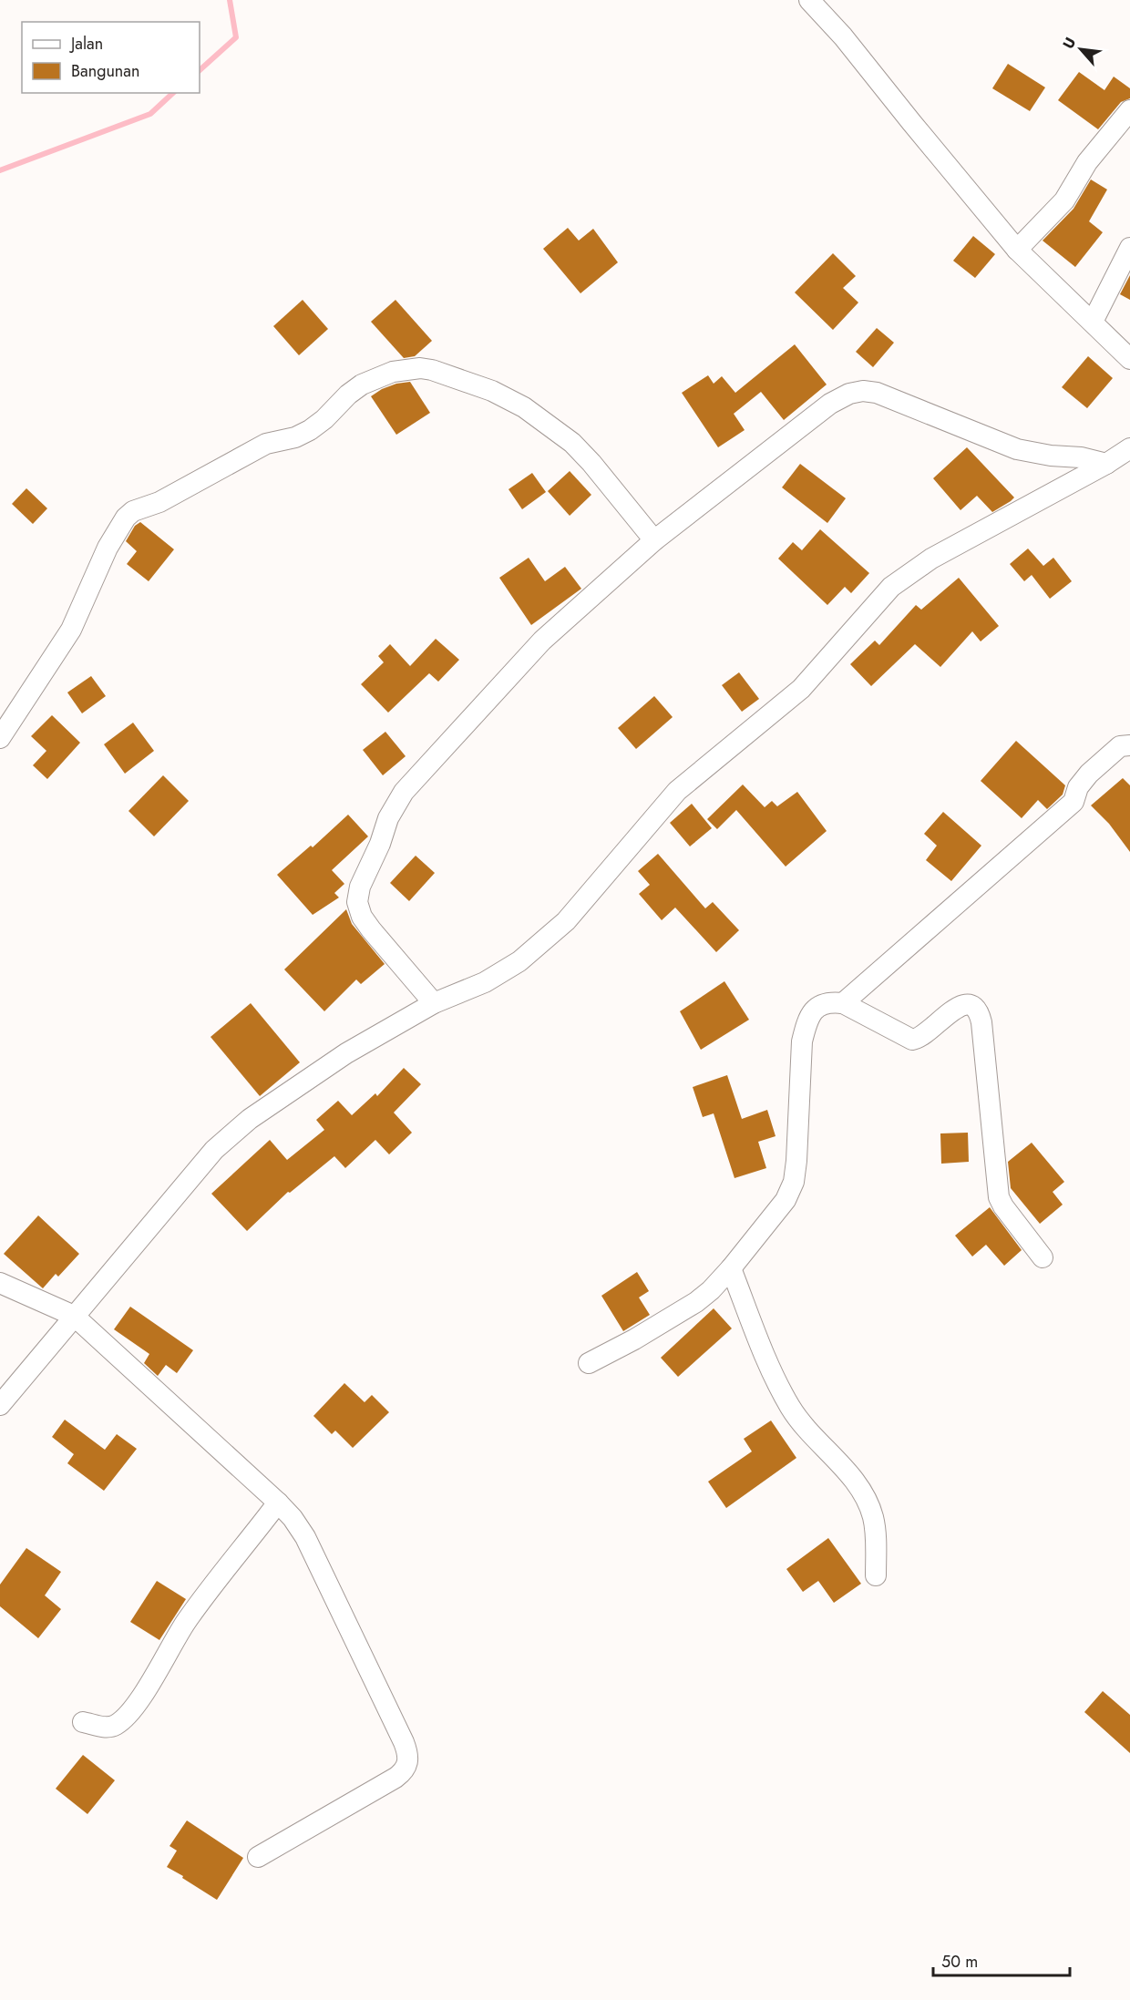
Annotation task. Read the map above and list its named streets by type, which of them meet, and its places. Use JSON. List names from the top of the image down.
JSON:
{
  "legend": ["Jalan", "Bangunan"],
  "scale_bar": "50 m",
  "north": "top left"
}
